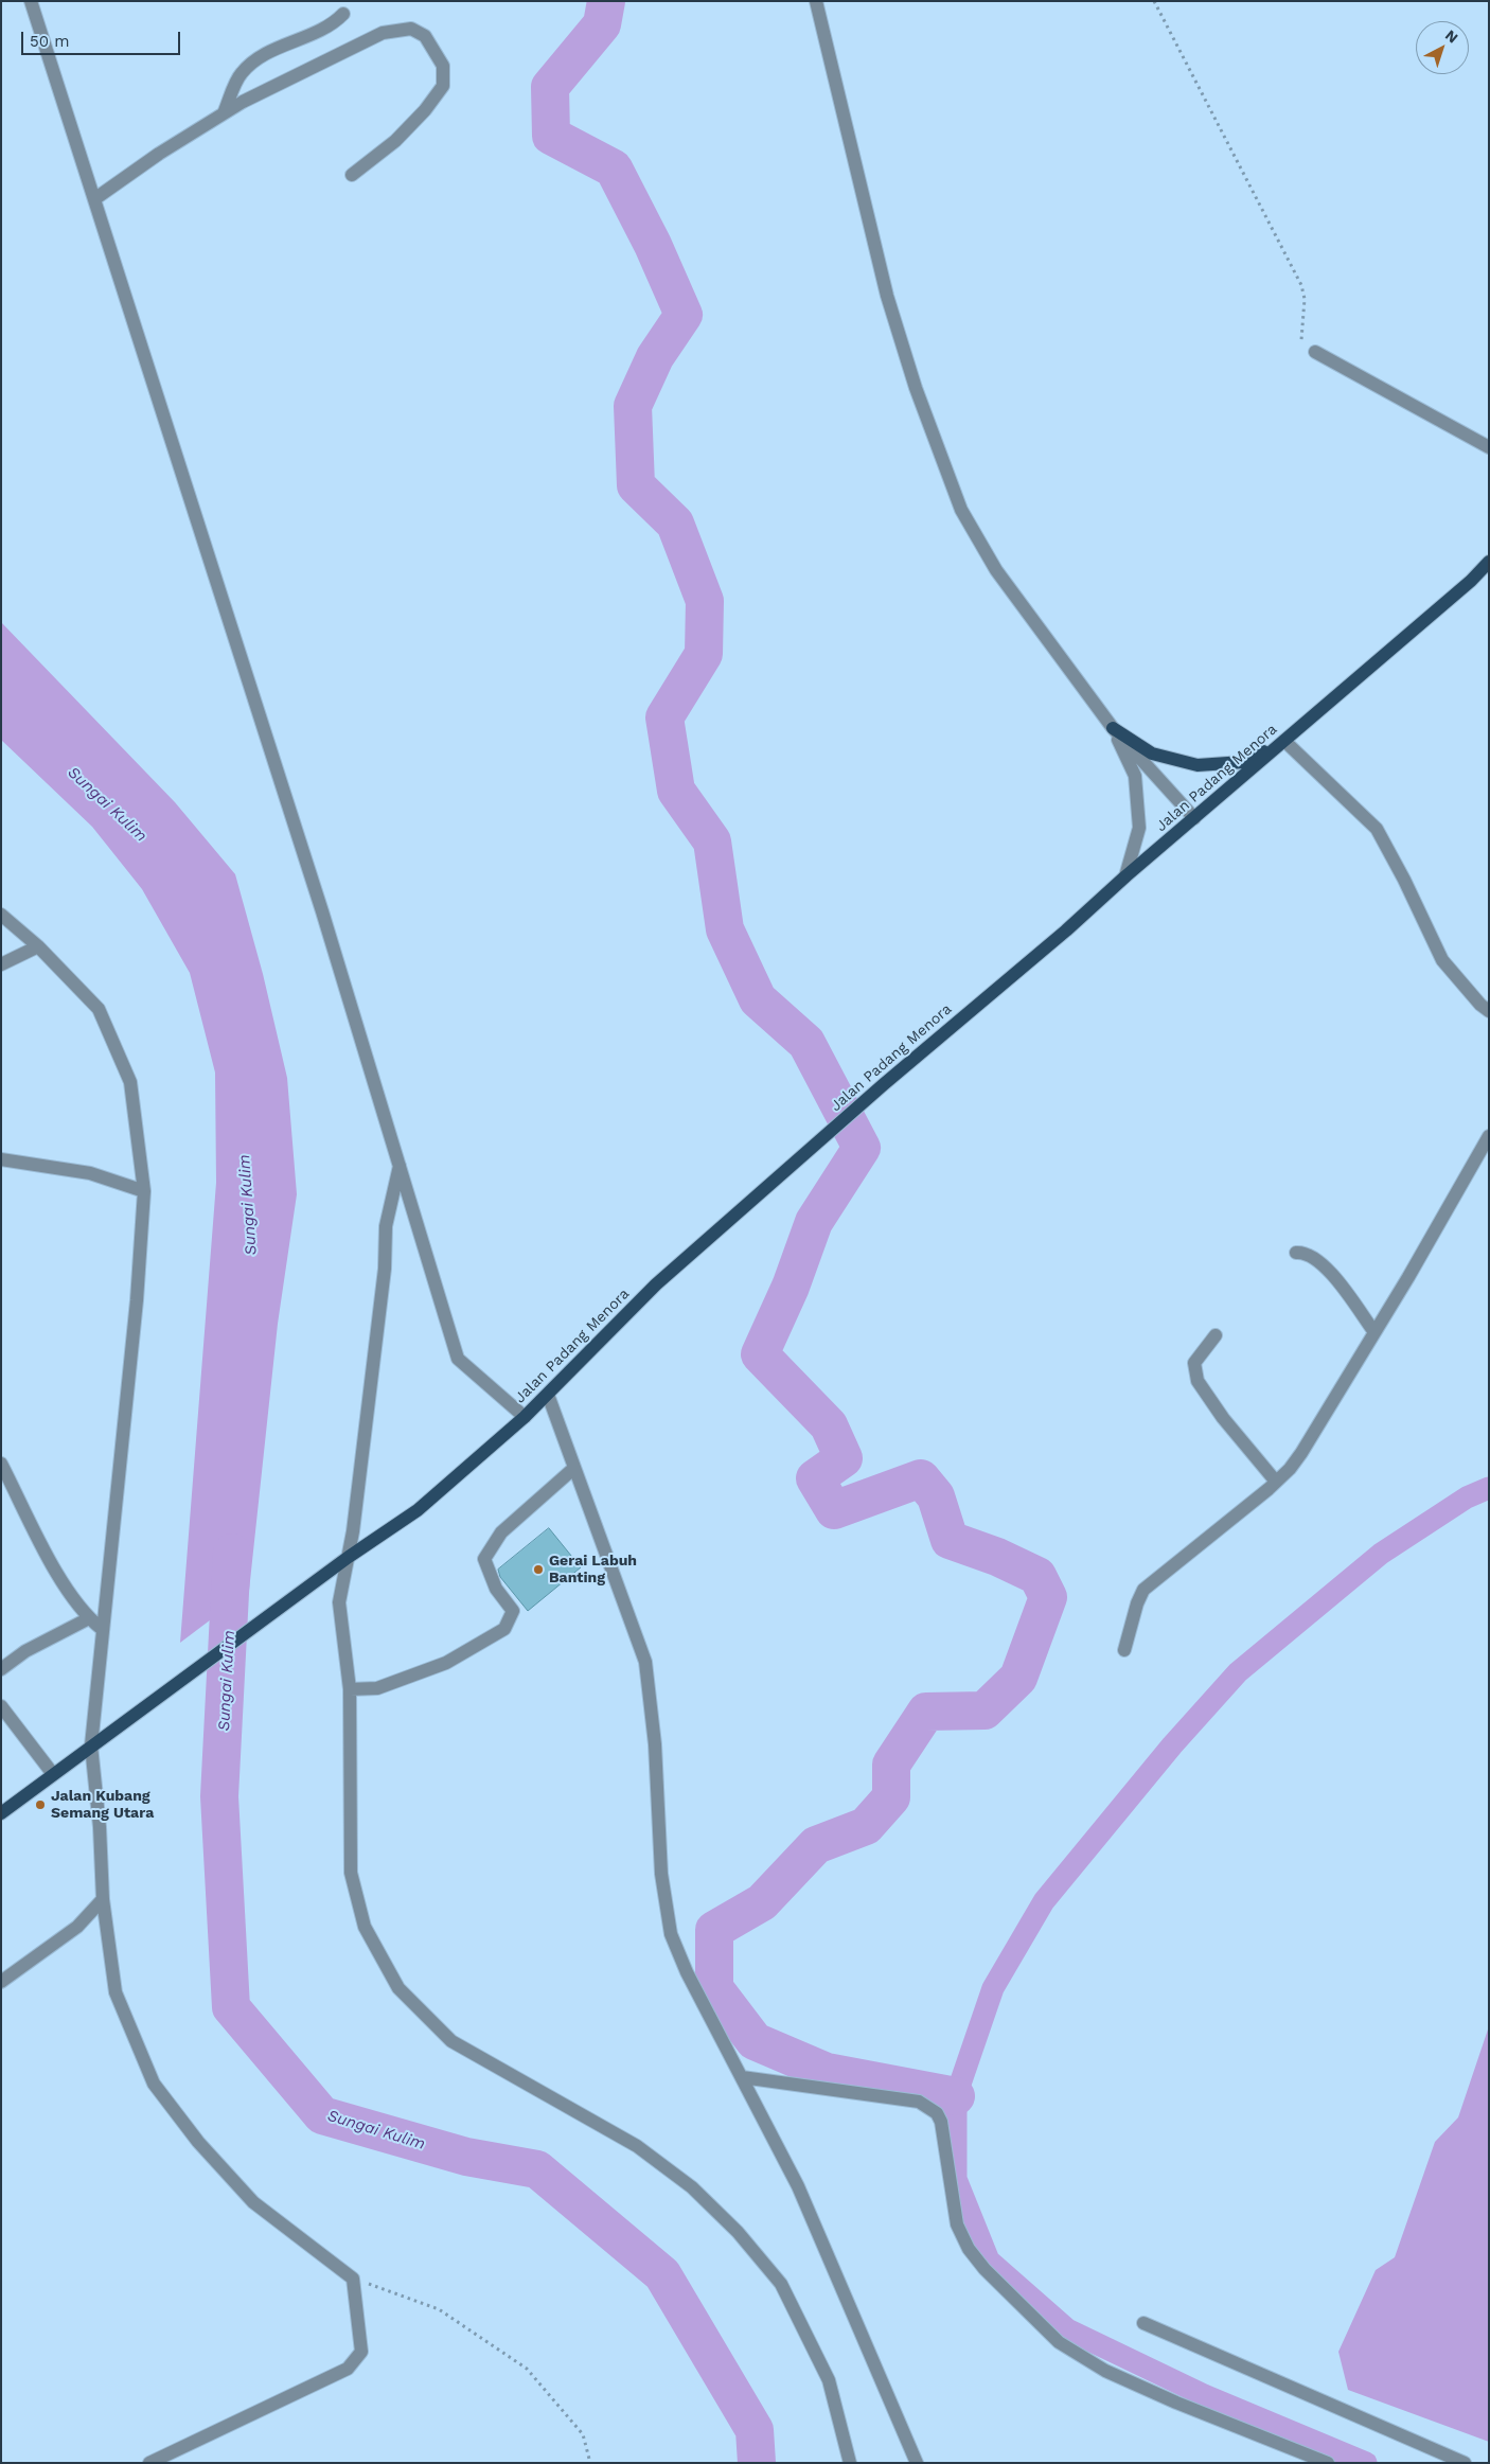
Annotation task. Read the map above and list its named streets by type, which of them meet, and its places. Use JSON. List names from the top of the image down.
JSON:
{
  "streets": {
    "main road": ["Jalan Padang Menora"]
  },
  "water": ["Sungai Kulim"],
  "places": ["Gerai Labuh Banting", "Jalan Kubang Semang Utara"],
  "scale_bar": "50 m",
  "north": "top right"
}
